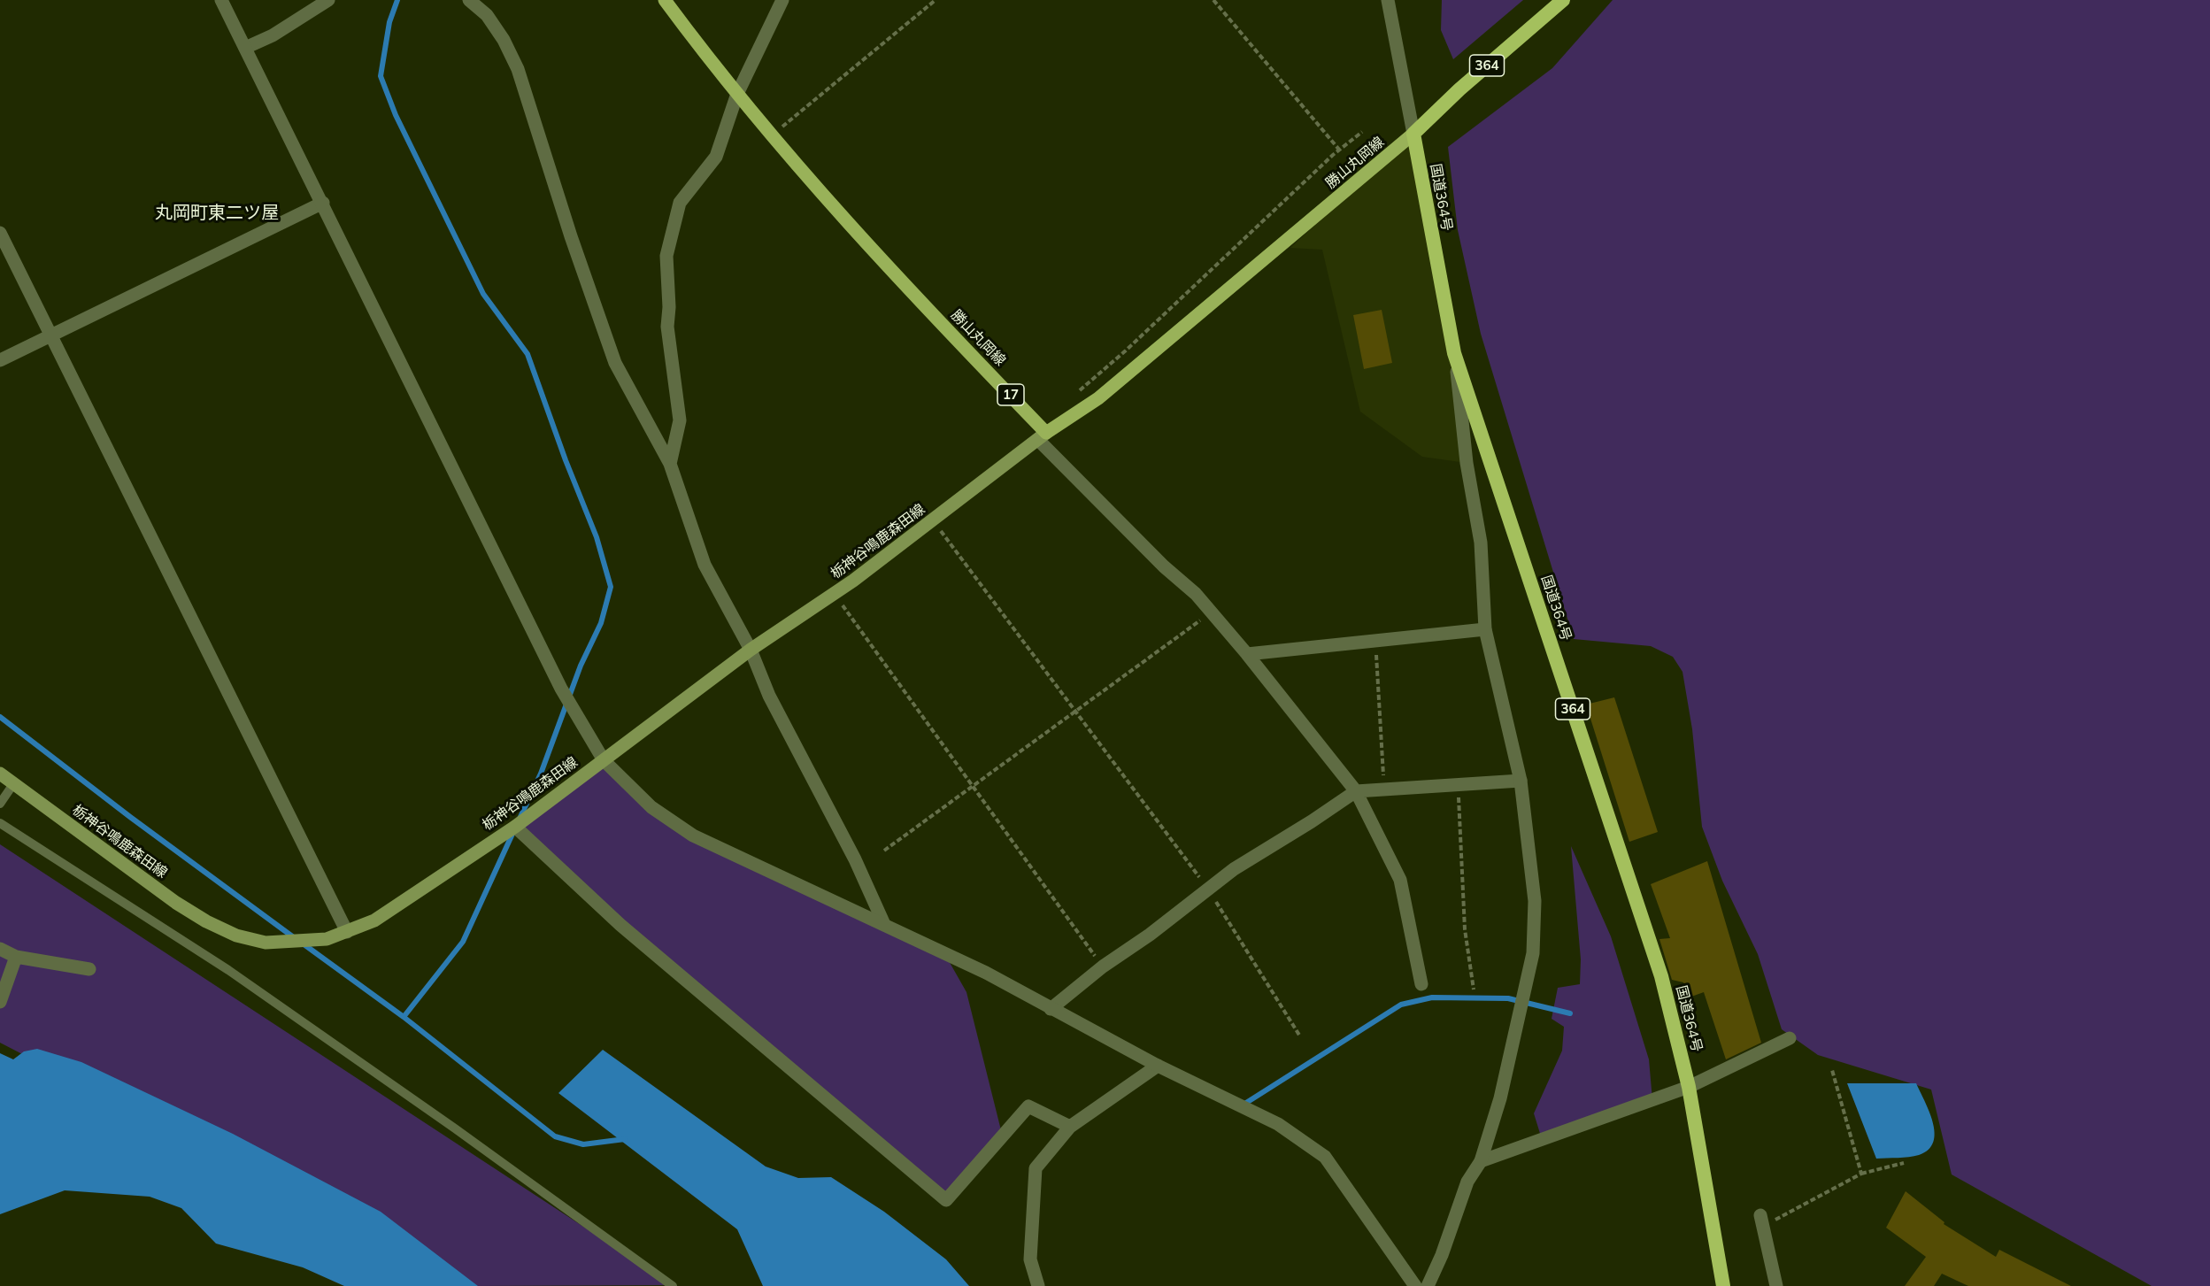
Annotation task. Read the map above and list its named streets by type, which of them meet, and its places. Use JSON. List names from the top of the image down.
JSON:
{
  "streets": {
    "highway": ["364", "国道364号"],
    "main road": ["勝山丸岡線", "17", "栃神谷鳴鹿森田線"]
  },
  "crossings": [
    ["364", "勝山丸岡線"],
    ["364", "国道364号"],
    ["勝山丸岡線", "国道364号"],
    ["勝山丸岡線", "栃神谷鳴鹿森田線"]
  ],
  "districts": ["丸岡町東二ツ屋"]
}
